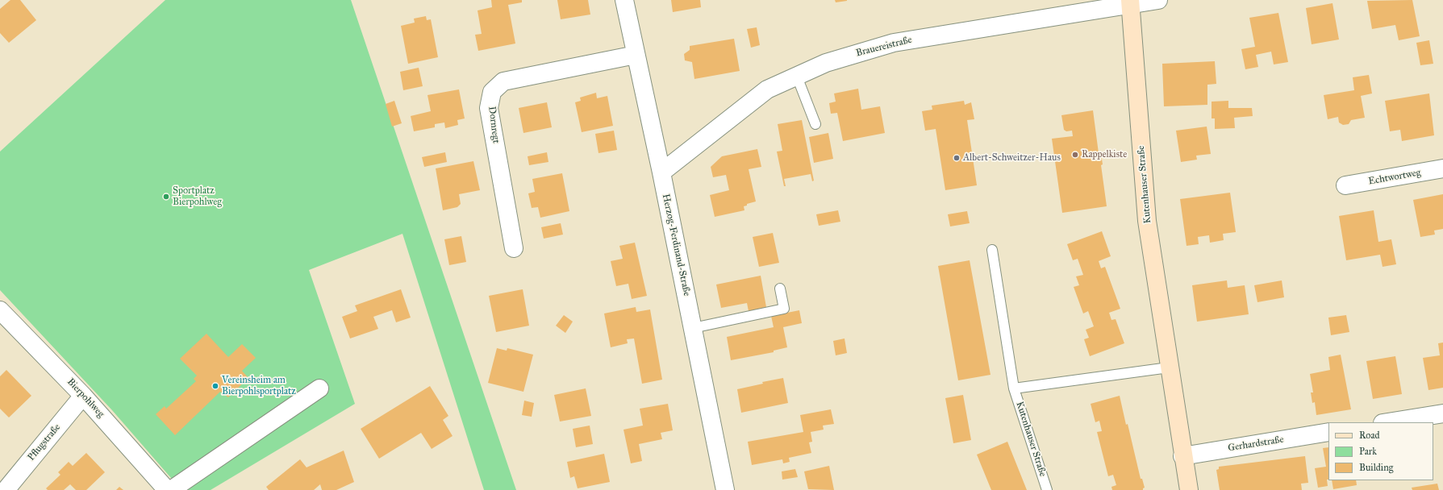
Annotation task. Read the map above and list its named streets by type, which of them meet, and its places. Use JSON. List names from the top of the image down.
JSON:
{
  "streets": {
    "street": [
      "Brauereistraße",
      "Dornregt",
      "Echtwortweg",
      "Kutenhauser Straße",
      "Herzog-Ferdinand-Straße",
      "Bierpohlweg",
      "Pflugstraße",
      "Gerhardstraße"
    ]
  },
  "crossings": [
    ["Brauereistraße", "Kutenhauser Straße"],
    ["Brauereistraße", "Herzog-Ferdinand-Straße"],
    ["Dornregt", "Herzog-Ferdinand-Straße"],
    ["Kutenhauser Straße", "Gerhardstraße"],
    ["Bierpohlweg", "Pflugstraße"]
  ],
  "places": [
    "Rappelkiste",
    "Albert-Schweitzer-Haus",
    "Sportplatz Bierpohlweg",
    "Vereinsheim am Bierpohlsportplatz"
  ],
  "legend": ["Road", "Park", "Building"]
}
